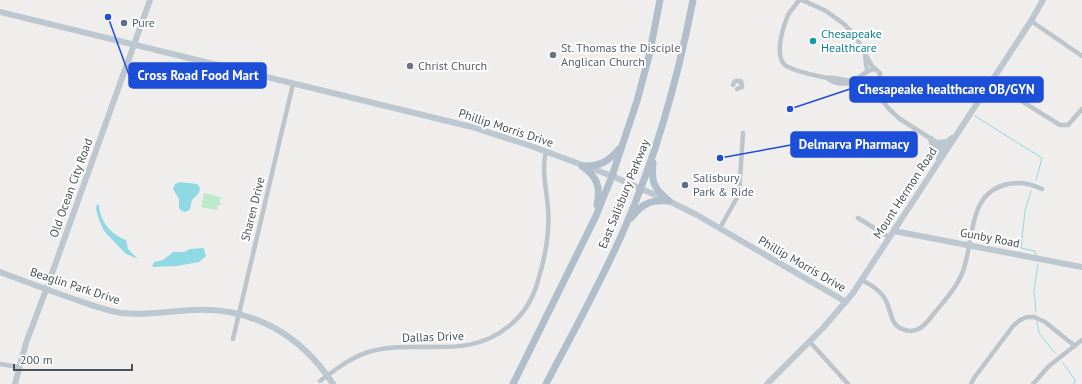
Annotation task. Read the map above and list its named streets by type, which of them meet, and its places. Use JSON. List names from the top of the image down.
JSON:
{
  "streets": {
    "main road": [
      "Phillip Morris Drive",
      "Old Ocean City Road",
      "Mount Hermon Road",
      "East Salisbury Parkway",
      "Gunby Road",
      "Beaglin Park Drive"
    ],
    "street": ["Sharen Drive", "Dallas Drive"]
  },
  "crossings": [
    ["Phillip Morris Drive", "Old Ocean City Road"],
    ["Phillip Morris Drive", "Mount Hermon Road"],
    ["Phillip Morris Drive", "East Salisbury Parkway"],
    ["Phillip Morris Drive", "Sharen Drive"],
    ["Phillip Morris Drive", "Dallas Drive"],
    ["Old Ocean City Road", "Beaglin Park Drive"],
    ["Mount Hermon Road", "Gunby Road"],
    ["Sharen Drive", "Beaglin Park Drive"],
    ["Beaglin Park Drive", "Dallas Drive"]
  ],
  "places": [
    "Cross Road Food Mart",
    "Pure",
    "Chesapeake Healthcare",
    "St. Thomas the Disciple Anglican Church",
    "Christ Church",
    "Chesapeake healthcare OB/GYN",
    "Delmarva Pharmacy",
    "Salisbury Park & Ride"
  ],
  "scale_bar": "200 m"
}
